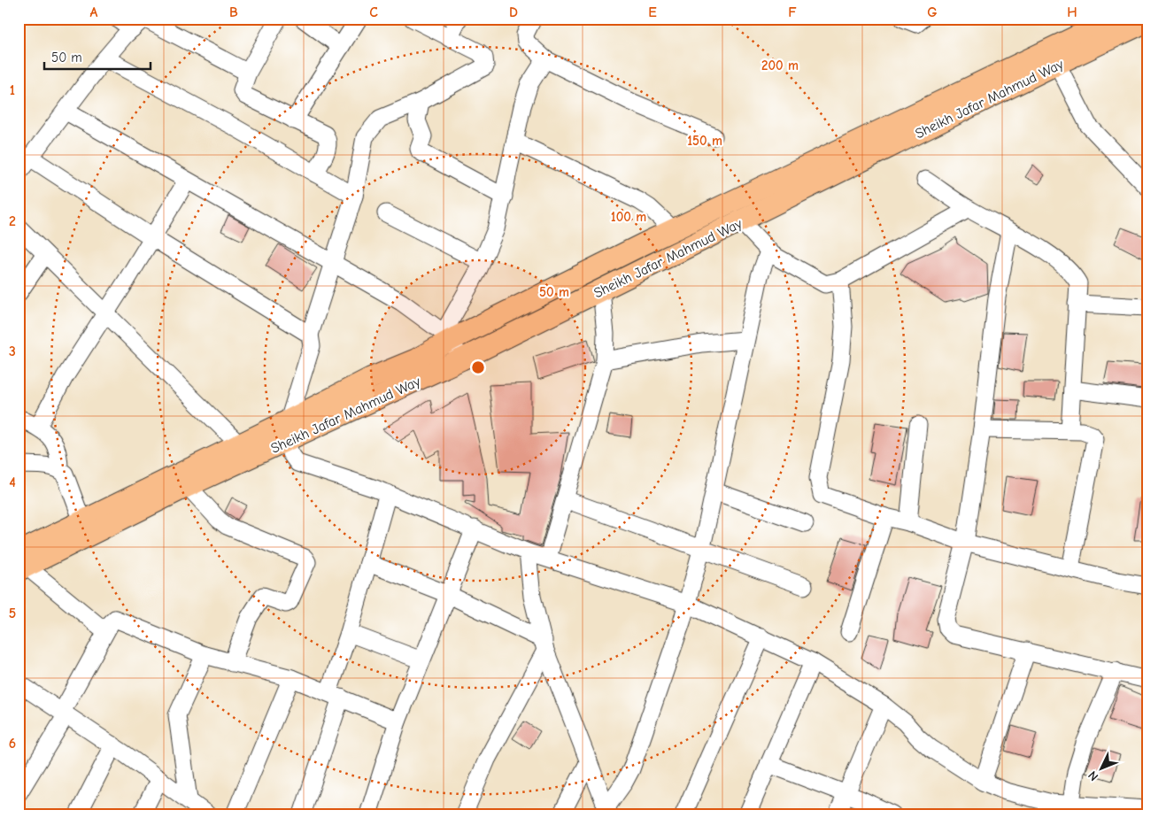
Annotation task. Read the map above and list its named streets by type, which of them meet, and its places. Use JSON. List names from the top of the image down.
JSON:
{
  "streets": {
    "main road": ["Sheikh Jafar Mahmud Way"]
  },
  "scale_bar": "50 m",
  "north": "bottom left",
  "grid": {
    "columns": [
      "A",
      "B",
      "C",
      "D",
      "E",
      "F",
      "G",
      "H"
    ],
    "rows": [
      "1",
      "2",
      "3",
      "4",
      "5",
      "6"
    ]
  },
  "rings": [
    "200 m",
    "150 m",
    "100 m",
    "50 m"
  ]
}
